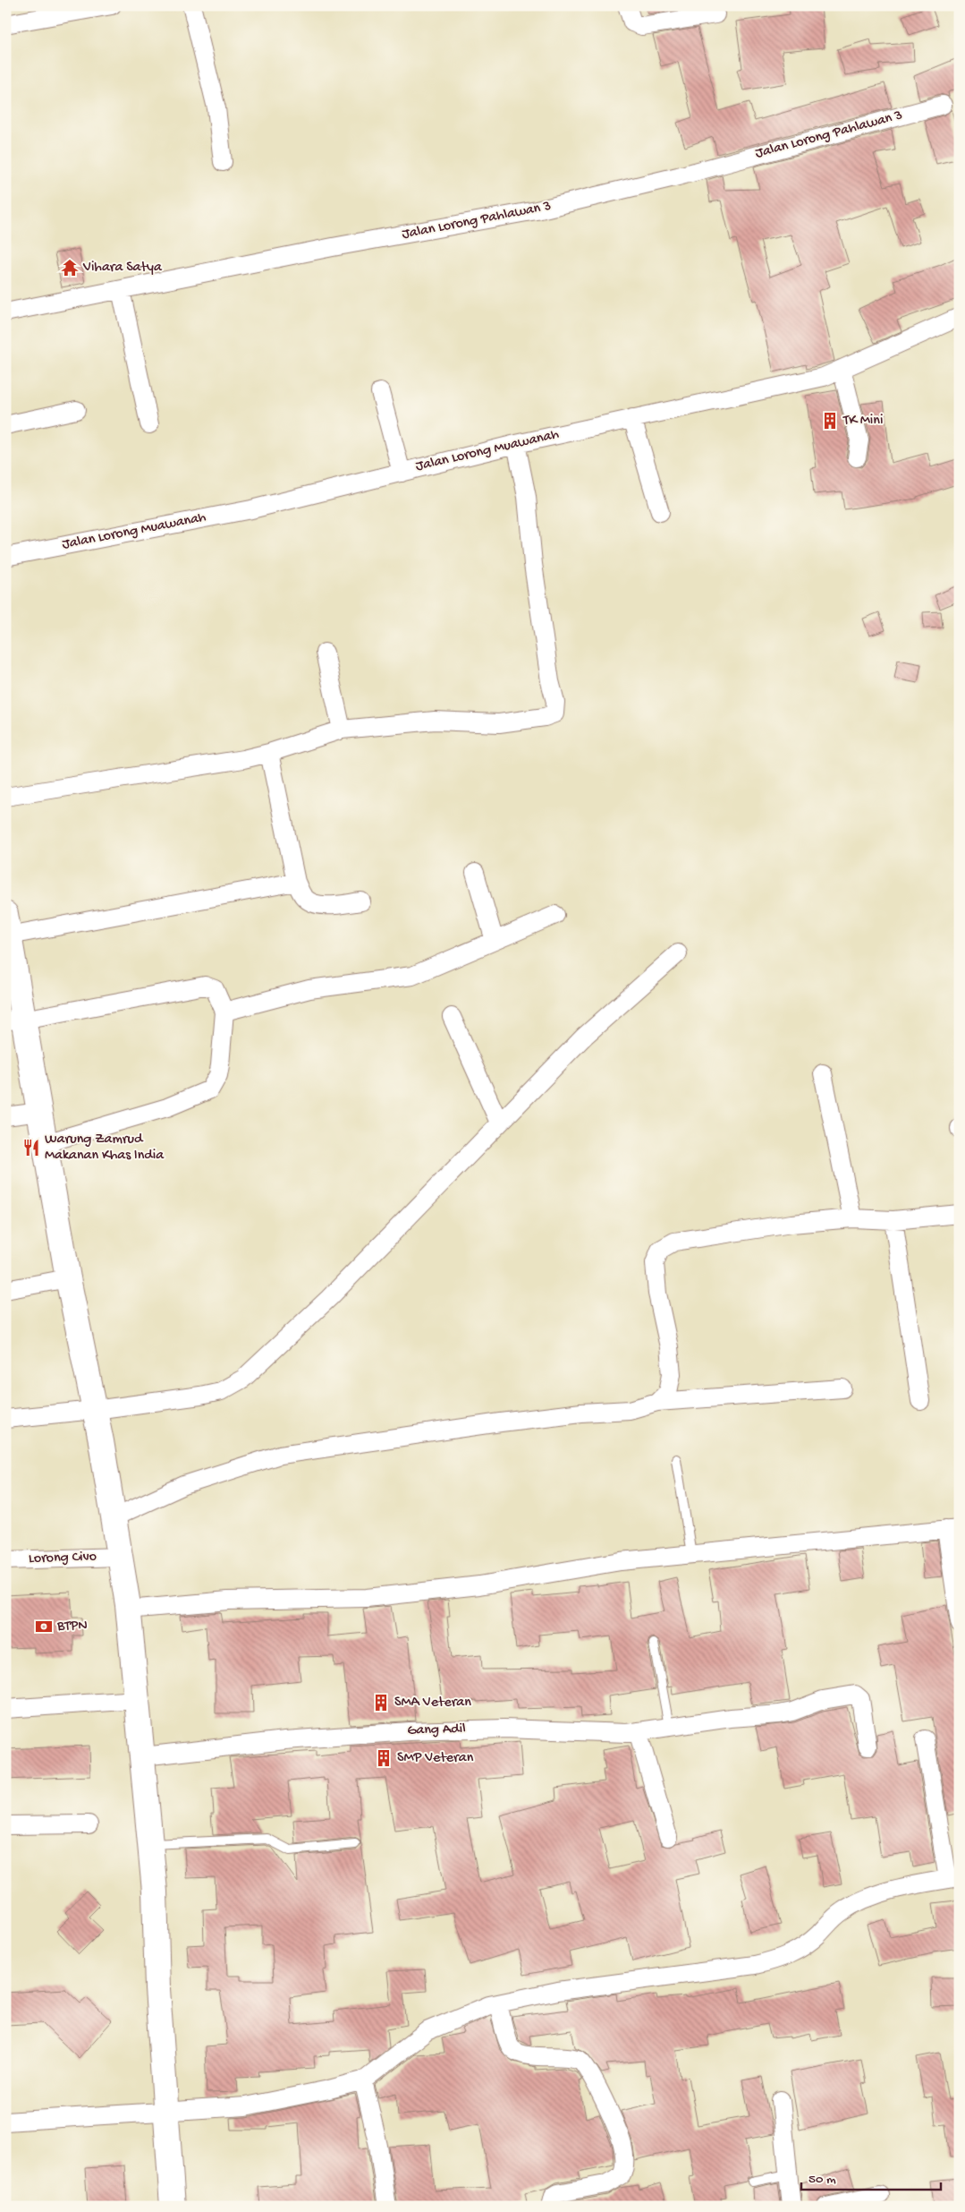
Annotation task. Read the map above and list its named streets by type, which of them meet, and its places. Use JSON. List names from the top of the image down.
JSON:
{
  "streets": {
    "street": [
      "Jalan Lorong Pahlawan 3",
      "Jalan Lorong Muawanah",
      "Lorong Civo",
      "Gang Adil"
    ]
  },
  "places": {
    "temple": ["Vihara Satya"],
    "building": ["TK Mini", "SMA Veteran", "SMP Veteran"],
    "restaurant": ["Warung Zamrud Makanan Khas India"],
    "bank": ["BTPN"]
  },
  "scale_bar": "50 m"
}
